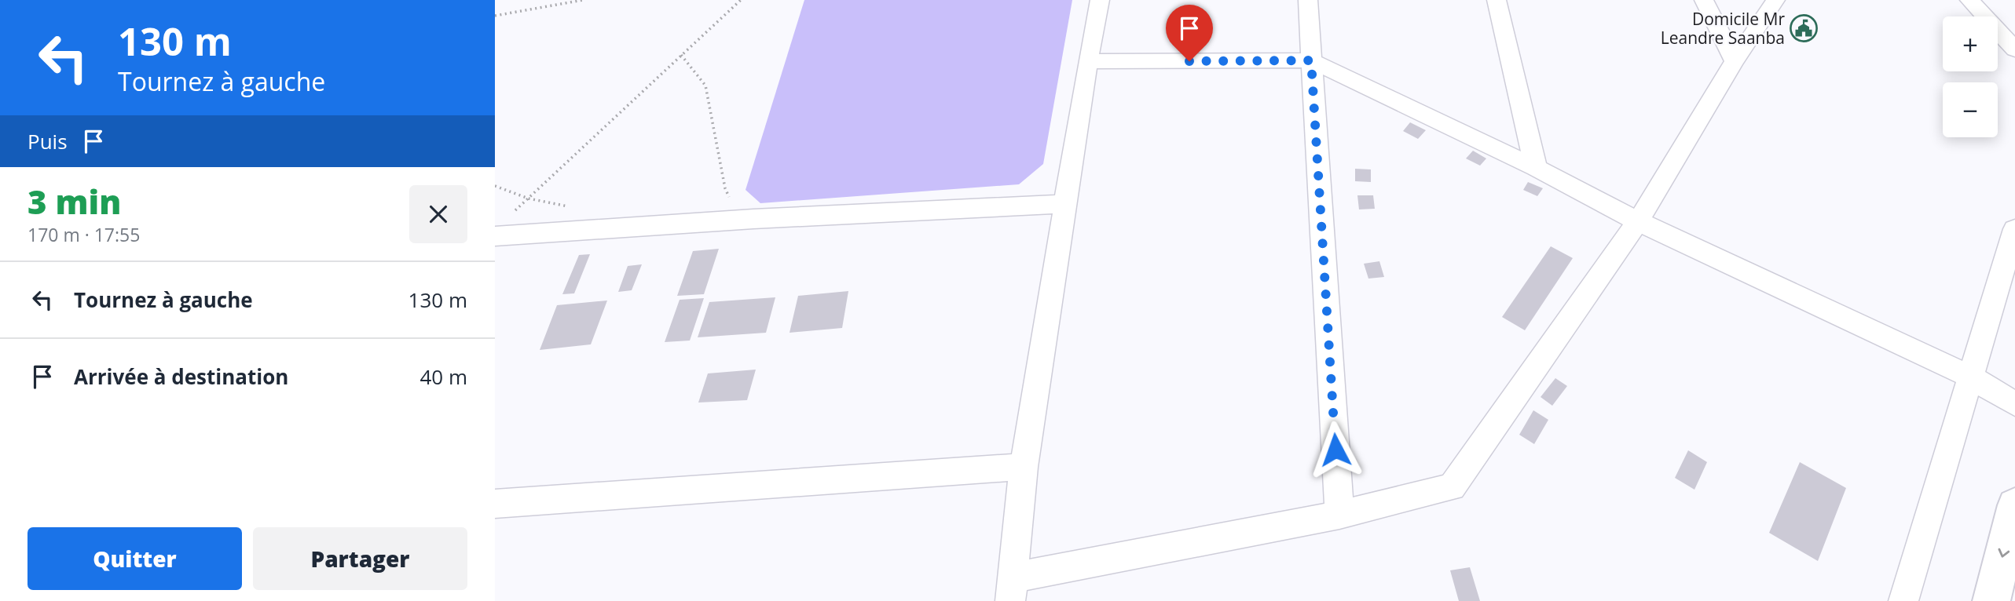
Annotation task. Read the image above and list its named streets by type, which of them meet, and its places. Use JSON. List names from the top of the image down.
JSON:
{
  "places": {
    "public building": ["Domicile Mr Leandre Saanba"]
  },
  "page": {
    "turn": ["130 m", "Tournez à gauche"],
    "map_buttons": ["+", "−"],
    "then": "Puis",
    "heading": ["3 min", "170 m · 17:55"],
    "list": [
      {
        "name": "Tournez à gauche",
        "value": "130 m"
      },
      {
        "name": "Arrivée à destination",
        "value": "40 m"
      }
    ],
    "buttons": ["Quitter", "Partager"]
  }
}
